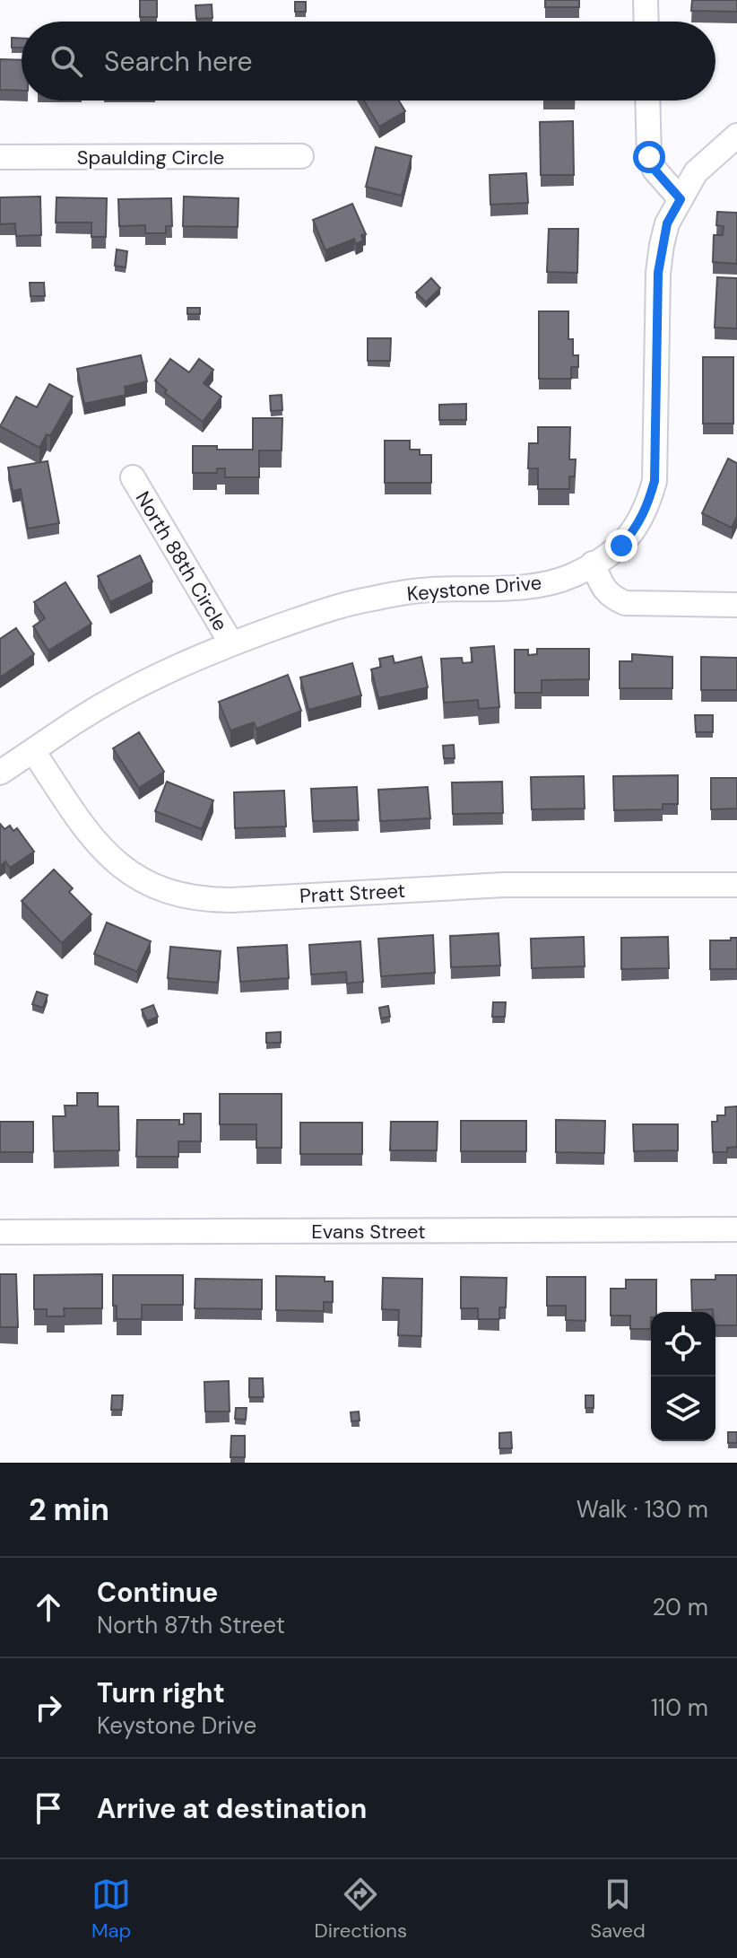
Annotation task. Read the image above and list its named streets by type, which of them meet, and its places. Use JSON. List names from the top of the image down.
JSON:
{
  "streets": {
    "street": [
      "Spaulding Circle",
      "North 88th Circle",
      "Keystone Drive",
      "Pratt Street",
      "Evans Street"
    ]
  },
  "crossings": [
    ["North 88th Circle", "Keystone Drive"],
    ["Keystone Drive", "Pratt Street"]
  ],
  "page": {
    "search": "Search here",
    "heading": ["2 min", "Walk · 130 m"],
    "list": [
      ["Continue", "North 87th Street", "20 m"],
      ["Turn right", "Keystone Drive", "110 m"],
      "Arrive at destination"
    ],
    "nav": ["Map", "Directions", "Saved"]
  }
}
